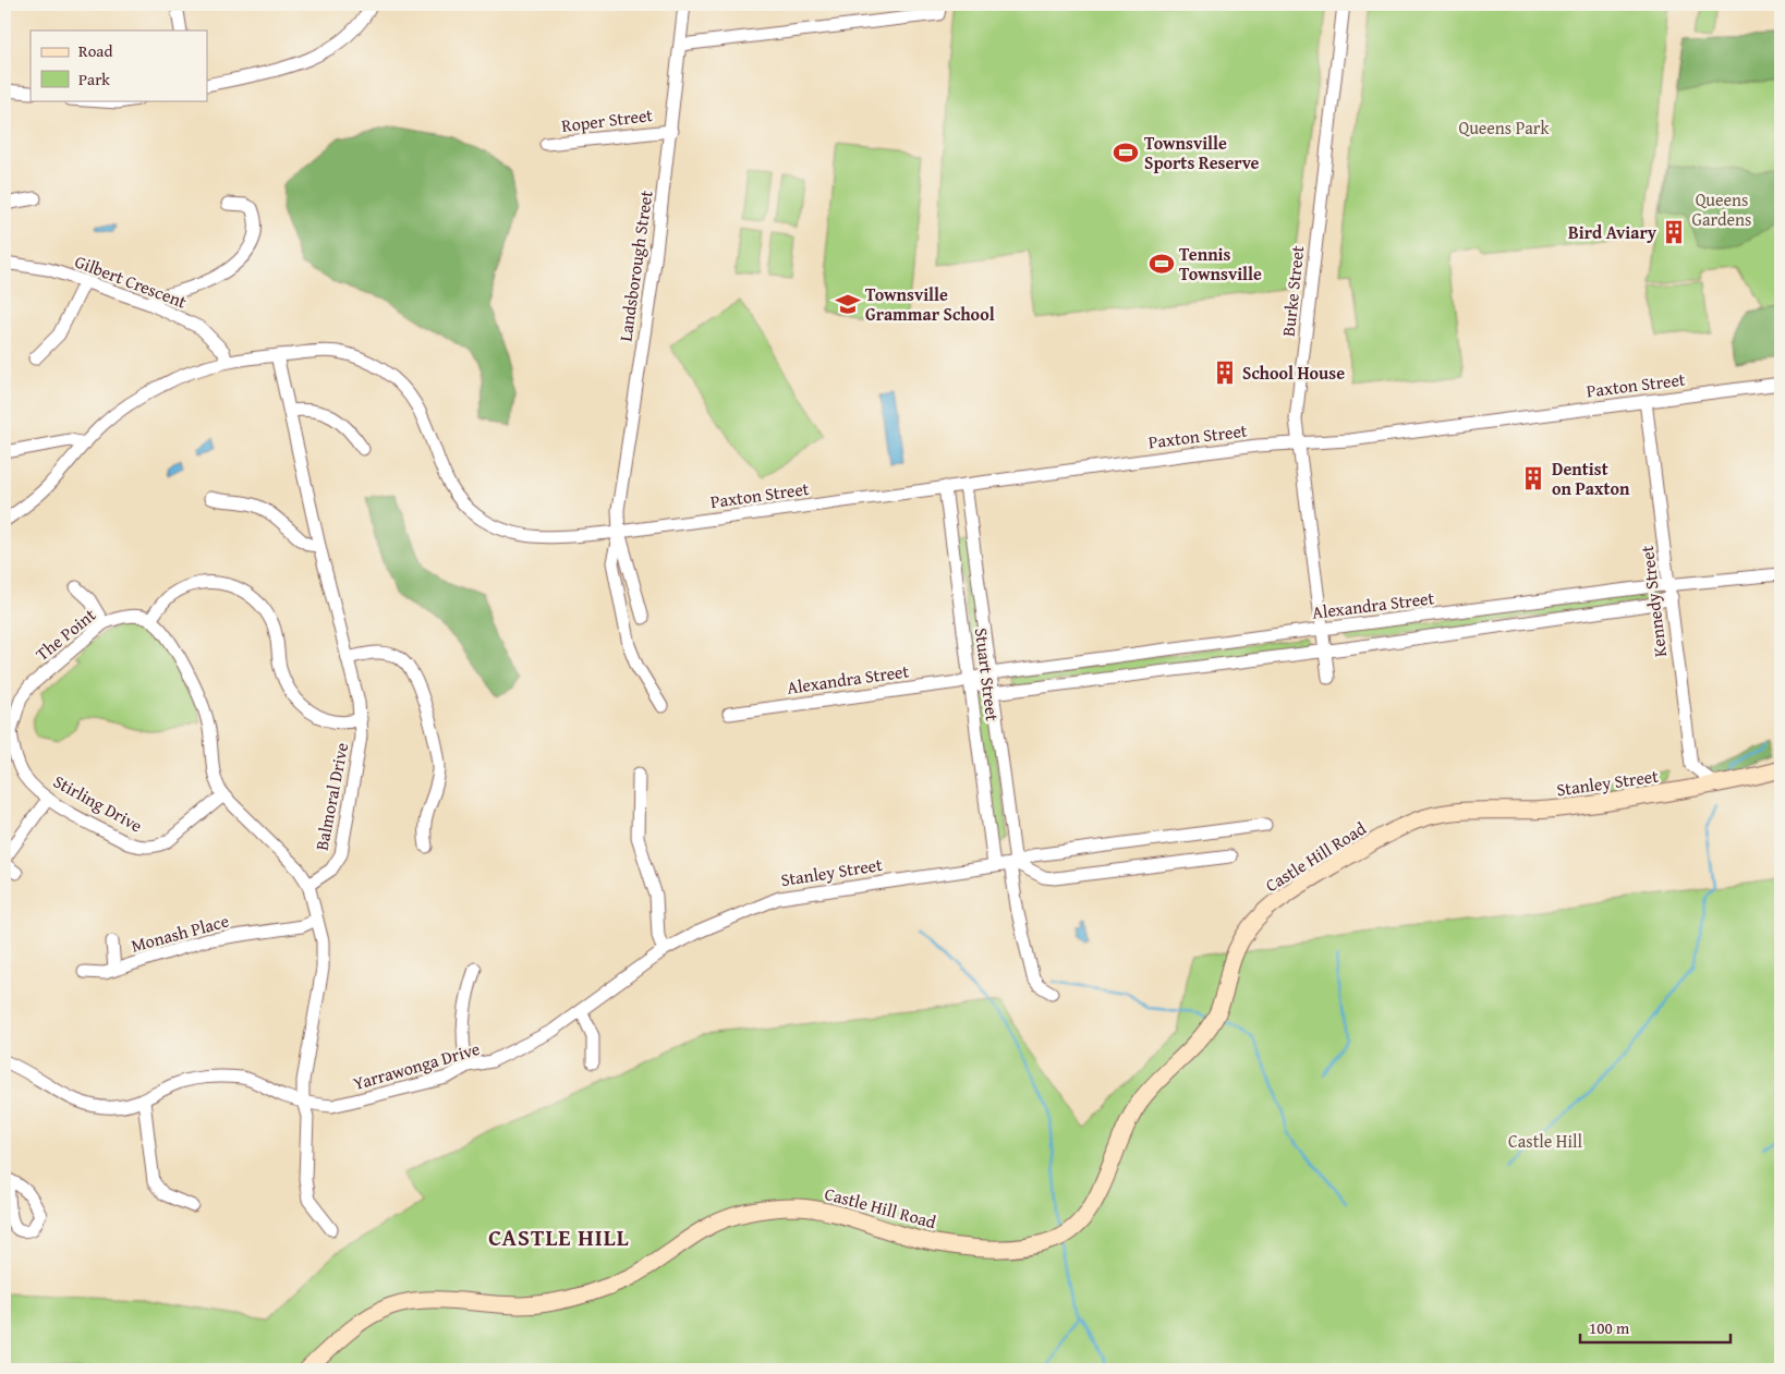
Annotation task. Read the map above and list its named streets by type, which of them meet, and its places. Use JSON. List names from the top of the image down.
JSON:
{
  "streets": {
    "main road": ["Stanley Street", "Castle Hill Road"],
    "street": [
      "Roper Street",
      "Landsborough Street",
      "Gilbert Crescent",
      "Burke Street",
      "Paxton Street",
      "Kennedy Street",
      "Alexandra Street",
      "The Point",
      "Stuart Street",
      "Balmoral Drive",
      "Stirling Drive",
      "Monash Place",
      "Yarrawonga Drive"
    ]
  },
  "crossings": [
    ["Roper Street", "Landsborough Street"],
    ["Landsborough Street", "Paxton Street"],
    ["Burke Street", "Paxton Street"],
    ["Burke Street", "Alexandra Street"],
    ["Paxton Street", "Kennedy Street"],
    ["Paxton Street", "Stuart Street"],
    ["Kennedy Street", "Alexandra Street"],
    ["Kennedy Street", "Stanley Street"],
    ["Alexandra Street", "Stuart Street"],
    ["The Point", "Stirling Drive"],
    ["Stuart Street", "Stanley Street"],
    ["Stanley Street", "Castle Hill Road"],
    ["Stanley Street", "Yarrawonga Drive"]
  ],
  "districts": ["CASTLE HILL"],
  "parks": ["Queens Park", "Queens Gardens", "Castle Hill"],
  "places": {
    "sports": ["Townsville Sports Reserve", "Tennis Townsville"],
    "building": ["Bird Aviary", "School House", "Dentist on Paxton"],
    "school or university": ["Townsville Grammar School"]
  },
  "legend": ["Road", "Park"],
  "scale_bar": "100 m"
}
